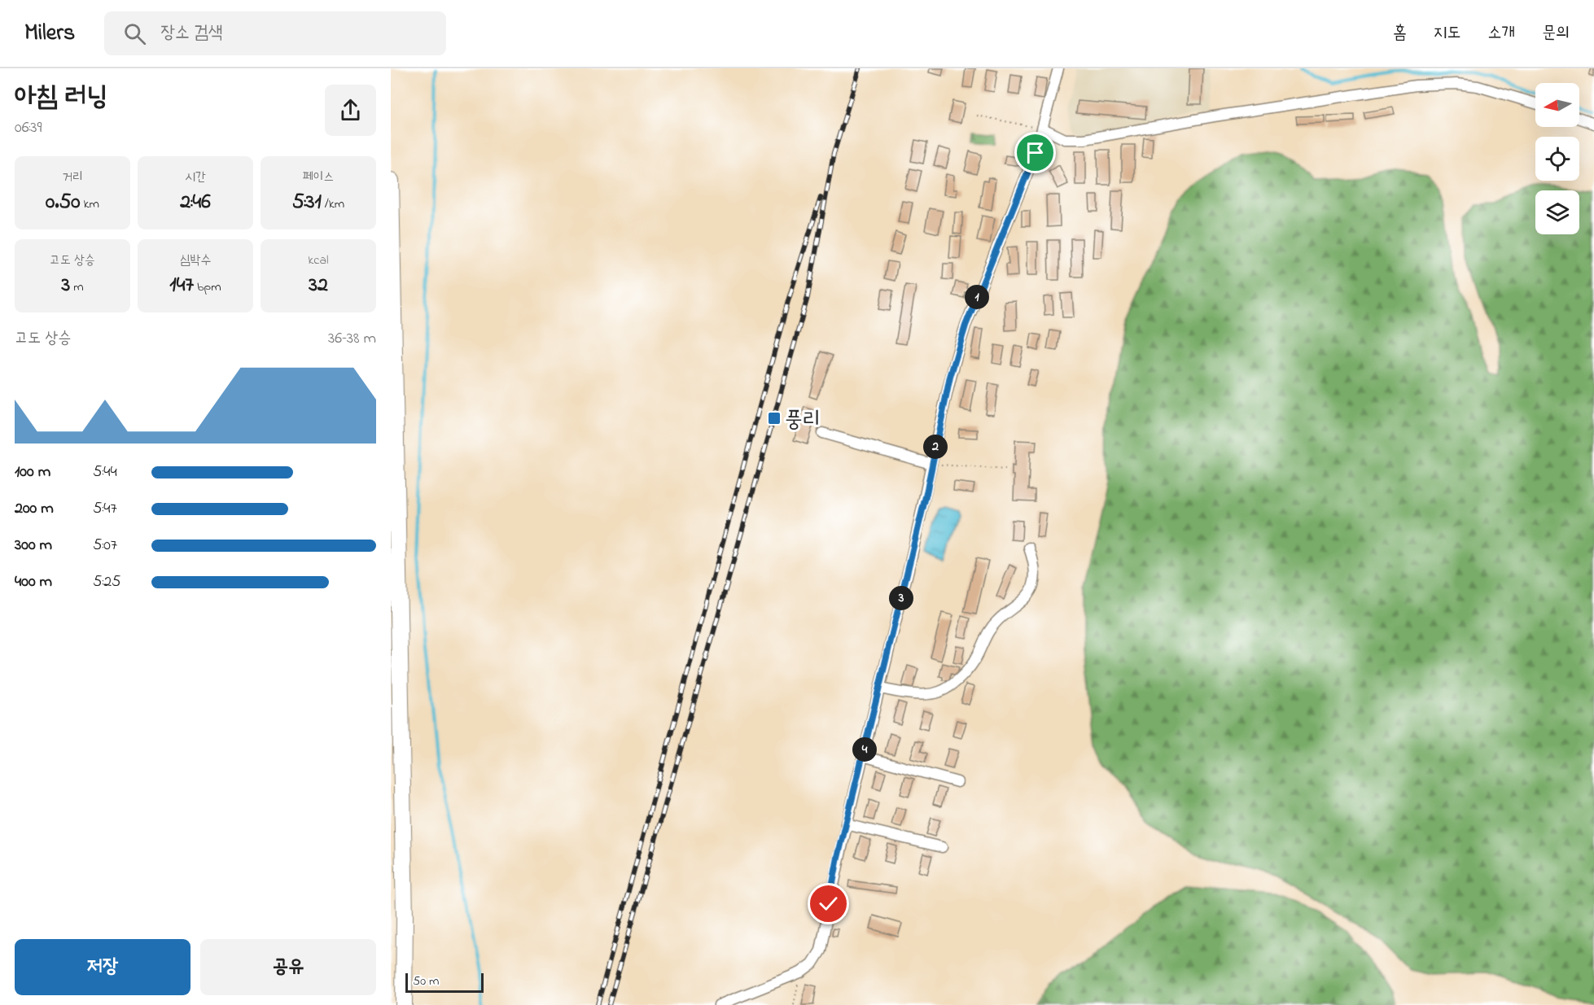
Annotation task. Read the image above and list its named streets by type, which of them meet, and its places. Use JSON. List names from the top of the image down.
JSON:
{
  "places": {
    "transit": ["풍리"]
  },
  "scale_bar": "50 m",
  "north": "left",
  "page": {
    "header": "Milers",
    "search": "장소 검색",
    "nav": [
      "홈",
      "지도",
      "소개",
      "문의"
    ],
    "heading": ["아침 러닝", "06:39"],
    "stats": [
      ["거리", "0.50 km"],
      ["시간", "2:46"],
      ["페이스", "5:31 /km"],
      ["고도 상승", "3 m"],
      ["심박수", "147 bpm"],
      ["kcal", "32"]
    ],
    "pins": [
      "1",
      "2",
      "3",
      "4"
    ],
    "chart": ["고도 상승", "36–38 m"],
    "list": [
      {
        "name": "100 m",
        "note": "5:44"
      },
      {
        "name": "200 m",
        "note": "5:47"
      },
      {
        "name": "300 m",
        "note": "5:07"
      },
      {
        "name": "400 m",
        "note": "5:25"
      }
    ],
    "buttons": ["저장", "공유"],
    "scale": "50 m"
  }
}
